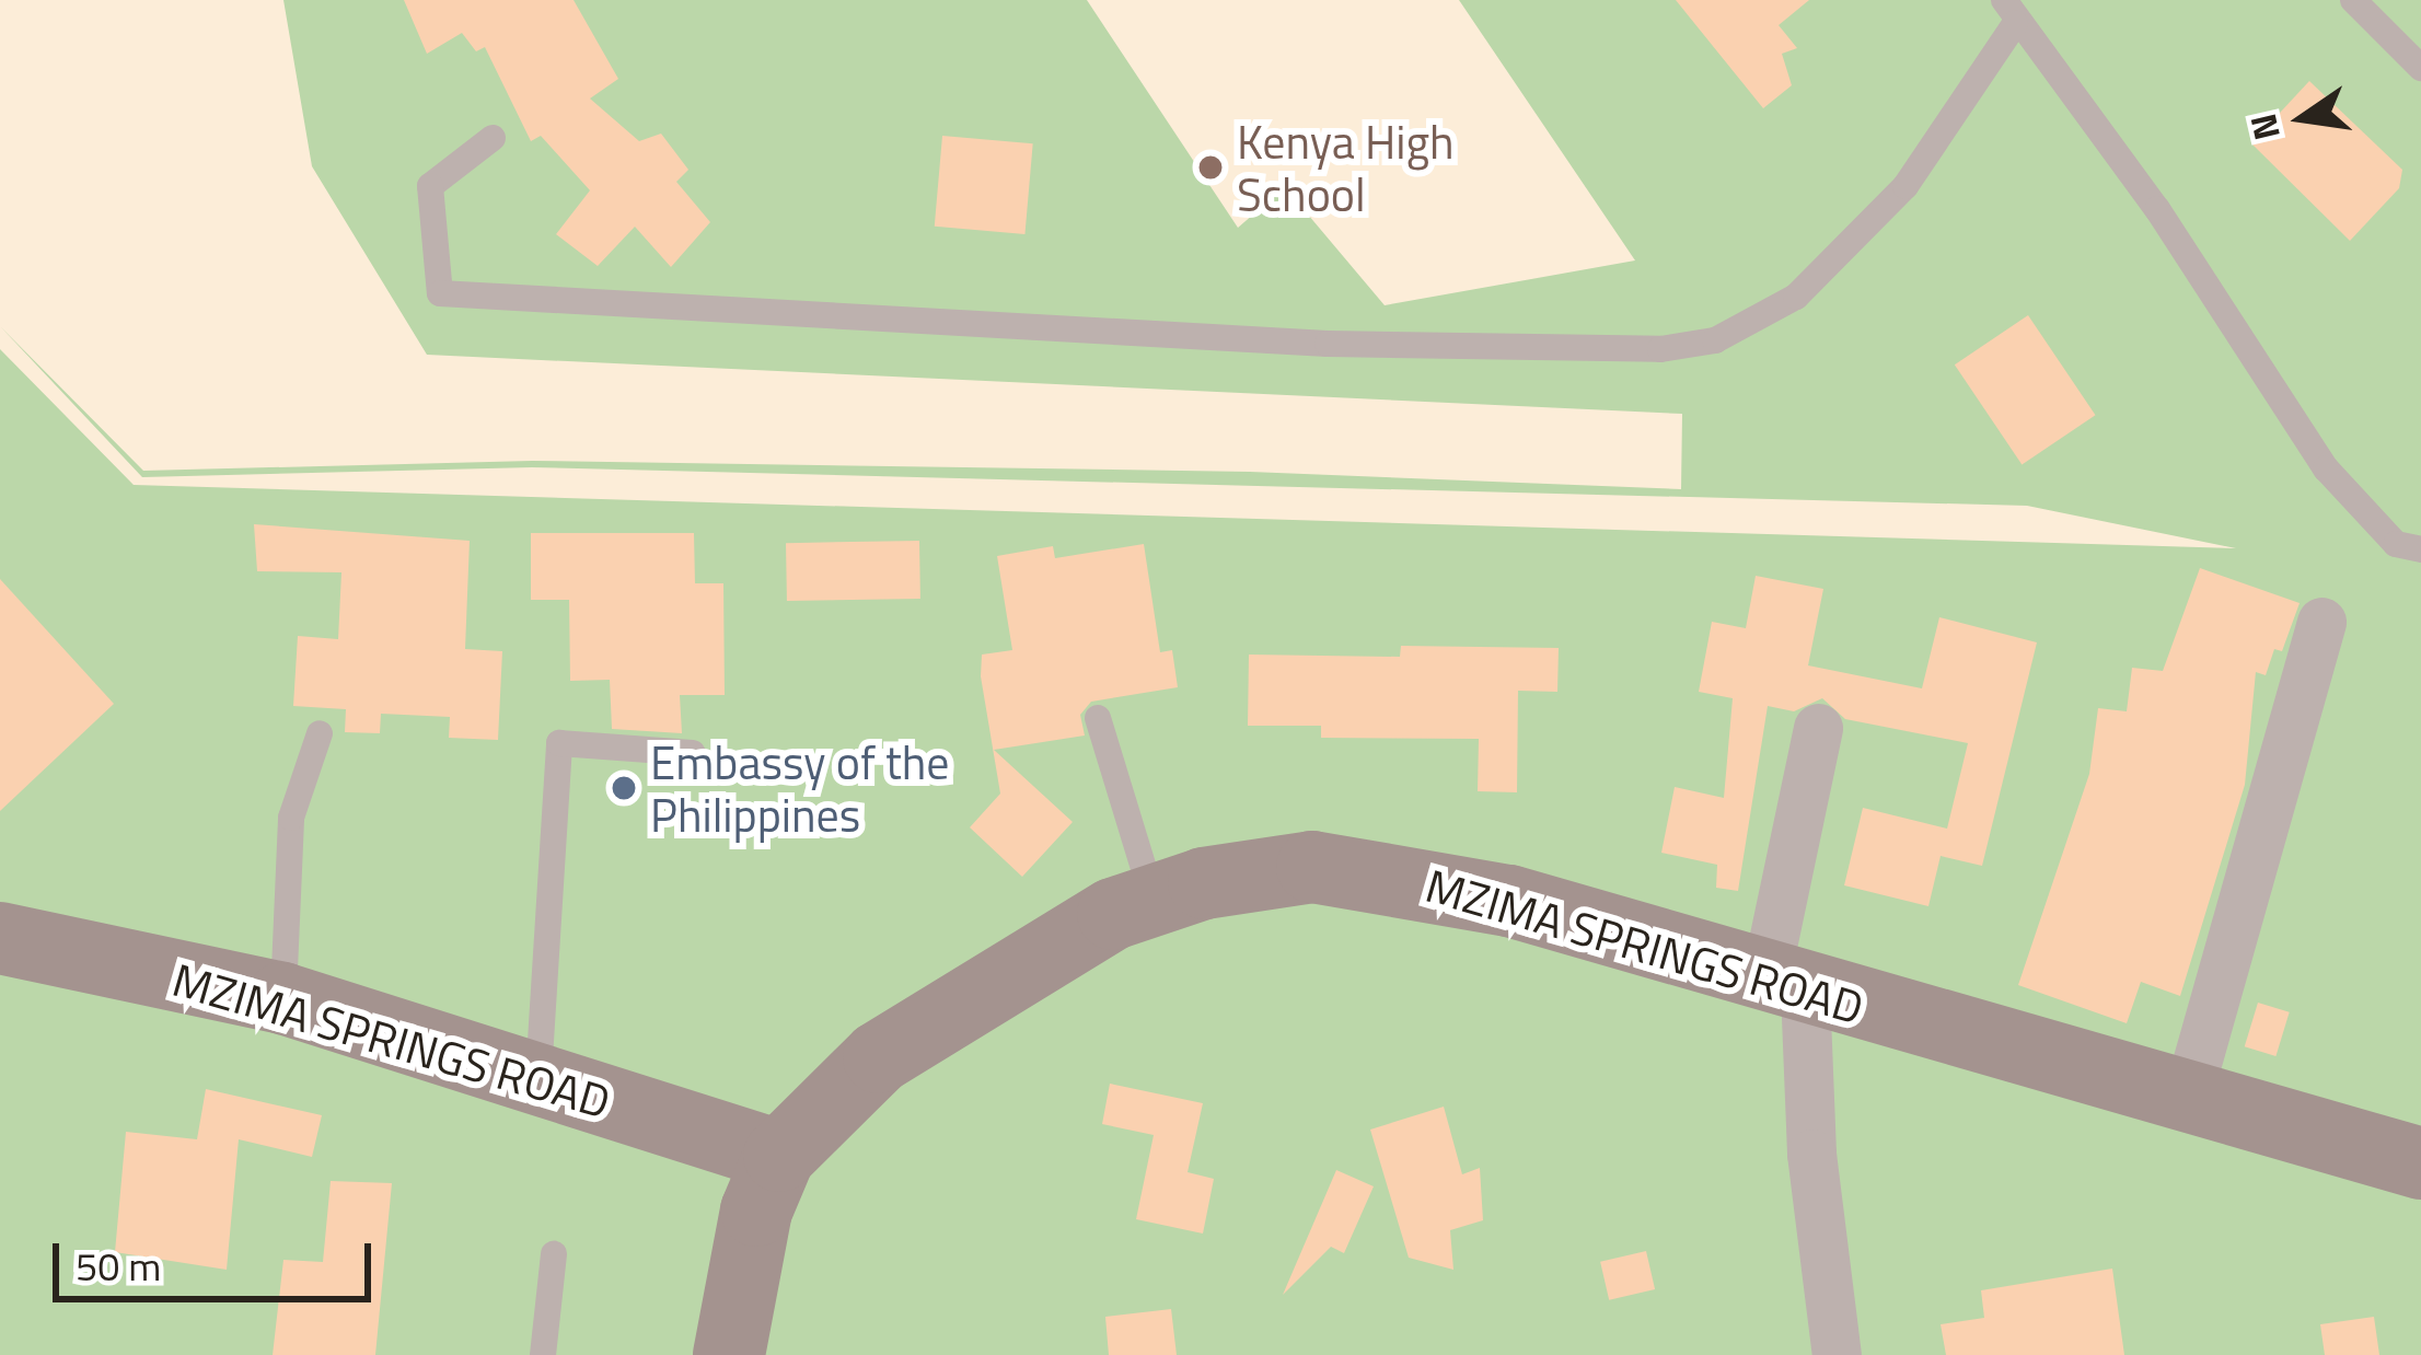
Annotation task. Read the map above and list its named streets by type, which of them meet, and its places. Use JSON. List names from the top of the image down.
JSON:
{
  "streets": {
    "street": ["MZIMA SPRINGS ROAD"]
  },
  "places": ["Kenya High School", "Embassy of the Philippines"],
  "scale_bar": "50 m",
  "north": "left"
}
